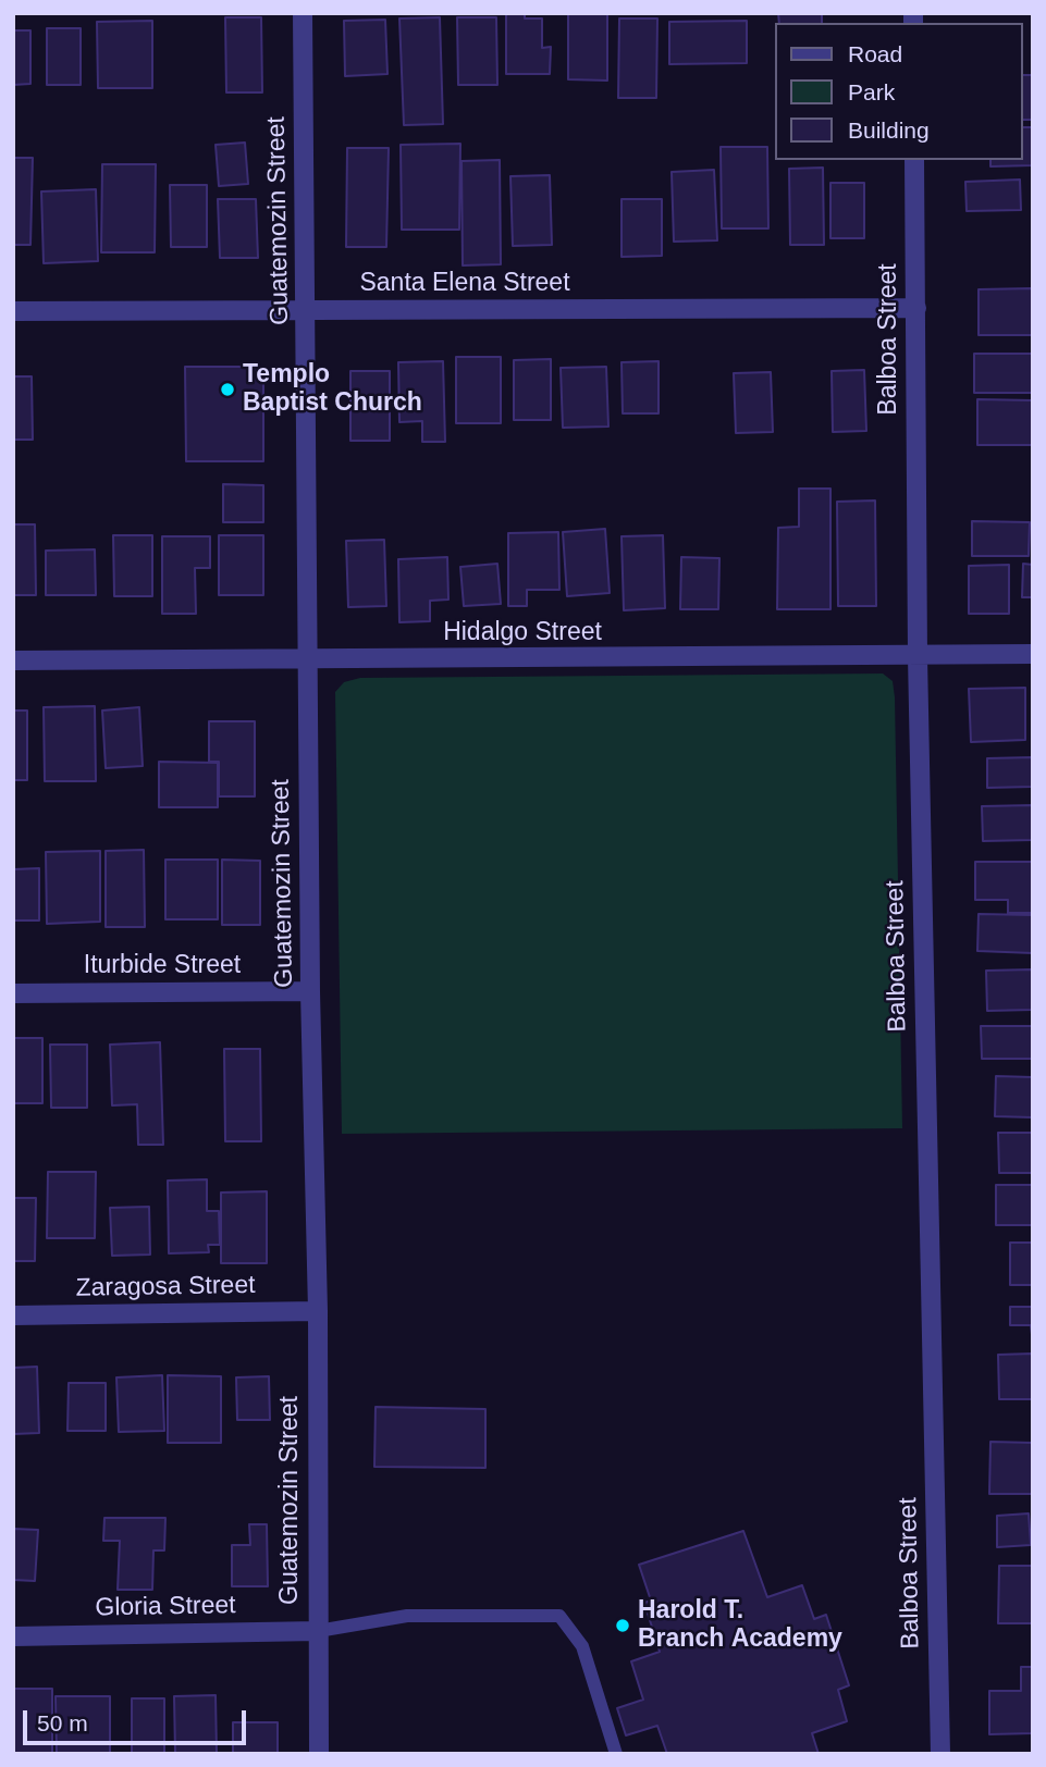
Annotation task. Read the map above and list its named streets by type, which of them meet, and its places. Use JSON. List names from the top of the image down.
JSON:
{
  "streets": {
    "street": [
      "Guatemozin Street",
      "Santa Elena Street",
      "Balboa Street",
      "Hidalgo Street",
      "Iturbide Street",
      "Zaragosa Street",
      "Gloria Street"
    ]
  },
  "crossings": [
    ["Guatemozin Street", "Santa Elena Street"],
    ["Guatemozin Street", "Hidalgo Street"],
    ["Guatemozin Street", "Iturbide Street"],
    ["Guatemozin Street", "Zaragosa Street"],
    ["Guatemozin Street", "Gloria Street"],
    ["Santa Elena Street", "Balboa Street"],
    ["Balboa Street", "Hidalgo Street"]
  ],
  "places": ["Templo Baptist Church", "Harold T. Branch Academy"],
  "legend": ["Road", "Park", "Building"],
  "scale_bar": "50 m"
}
